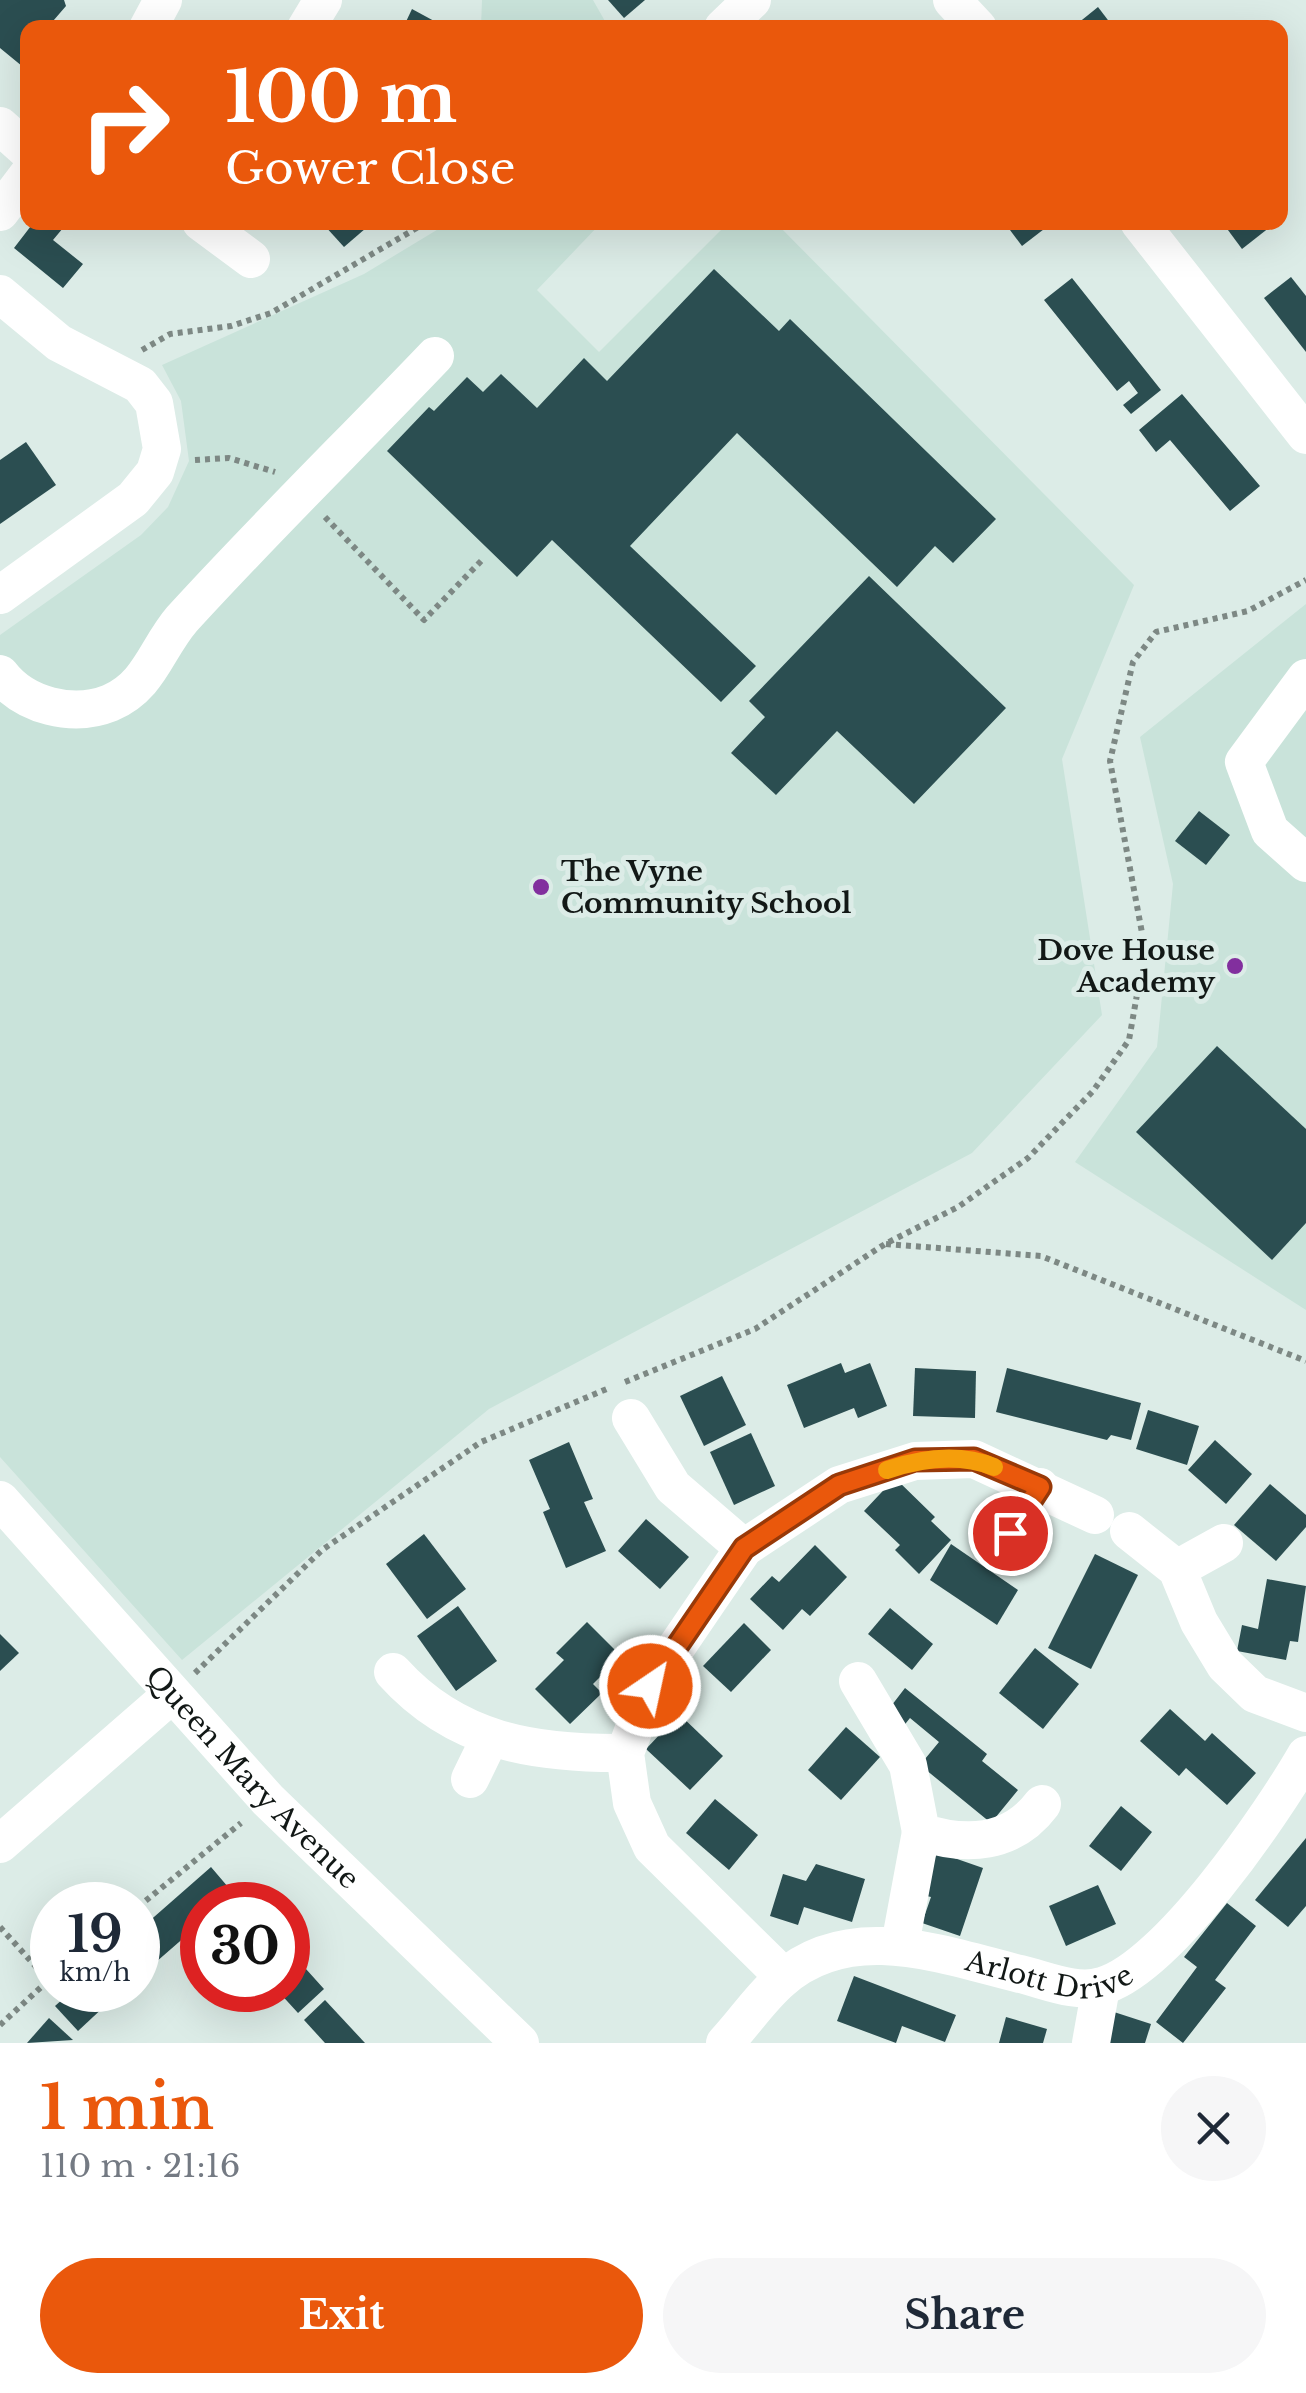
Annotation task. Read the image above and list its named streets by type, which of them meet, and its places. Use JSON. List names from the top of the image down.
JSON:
{
  "streets": {
    "street": ["Queen Mary Avenue", "Arlott Drive"]
  },
  "places": ["The Vyne Community School", "Dove House Academy"],
  "page": {
    "turn": ["100 m", "Gower Close"],
    "speed": "19 km/h",
    "limit": "30",
    "heading": ["1 min", "110 m · 21:16"],
    "buttons": ["Exit", "Share"]
  }
}
